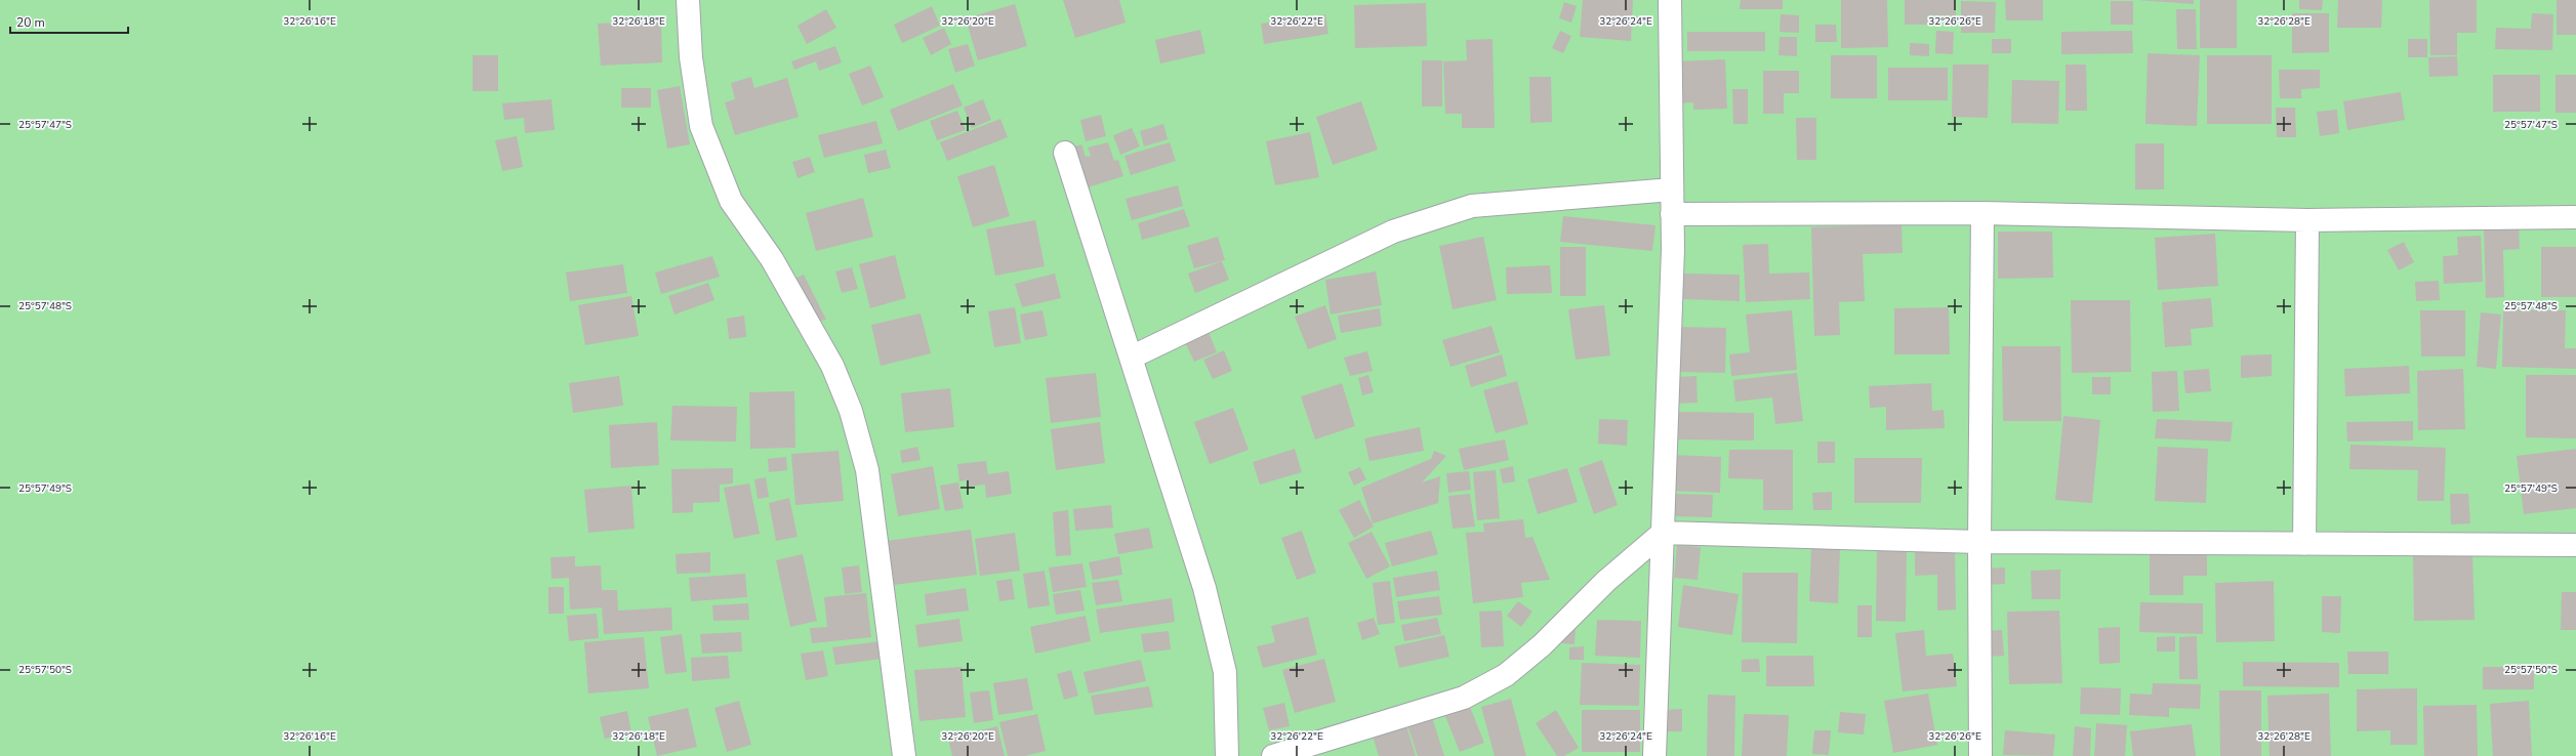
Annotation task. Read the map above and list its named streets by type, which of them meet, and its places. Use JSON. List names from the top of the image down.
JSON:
{
  "scale_bar": "20 m",
  "coordinates": [
    "32°26'16\"E",
    "32°26'18\"E",
    "32°26'20\"E",
    "32°26'22\"E",
    "32°26'24\"E",
    "32°26'26\"E",
    "32°26'28\"E",
    "25°57'47\"S",
    "25°57'48\"S",
    "25°57'49\"S",
    "25°57'50\"S"
  ]
}
